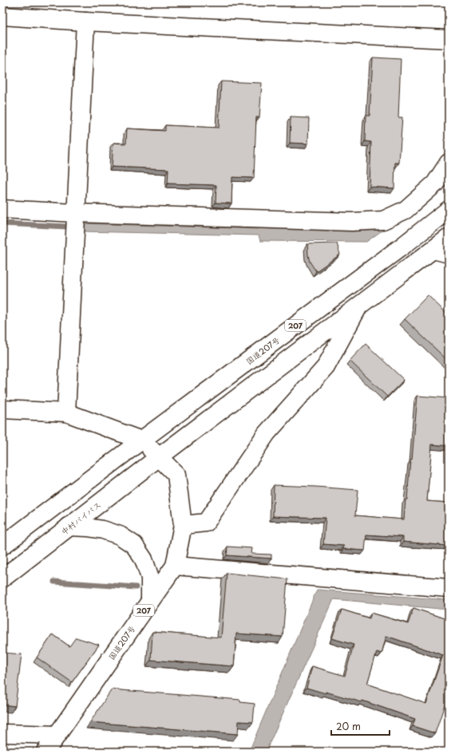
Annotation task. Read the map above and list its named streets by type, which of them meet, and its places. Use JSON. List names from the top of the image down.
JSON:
{
  "streets": {
    "main road": ["207", "国道207号", "中村バイパス"]
  },
  "crossings": [
    ["207", "国道207号"],
    ["国道207号", "中村バイパス"]
  ],
  "scale_bar": "20 m"
}
